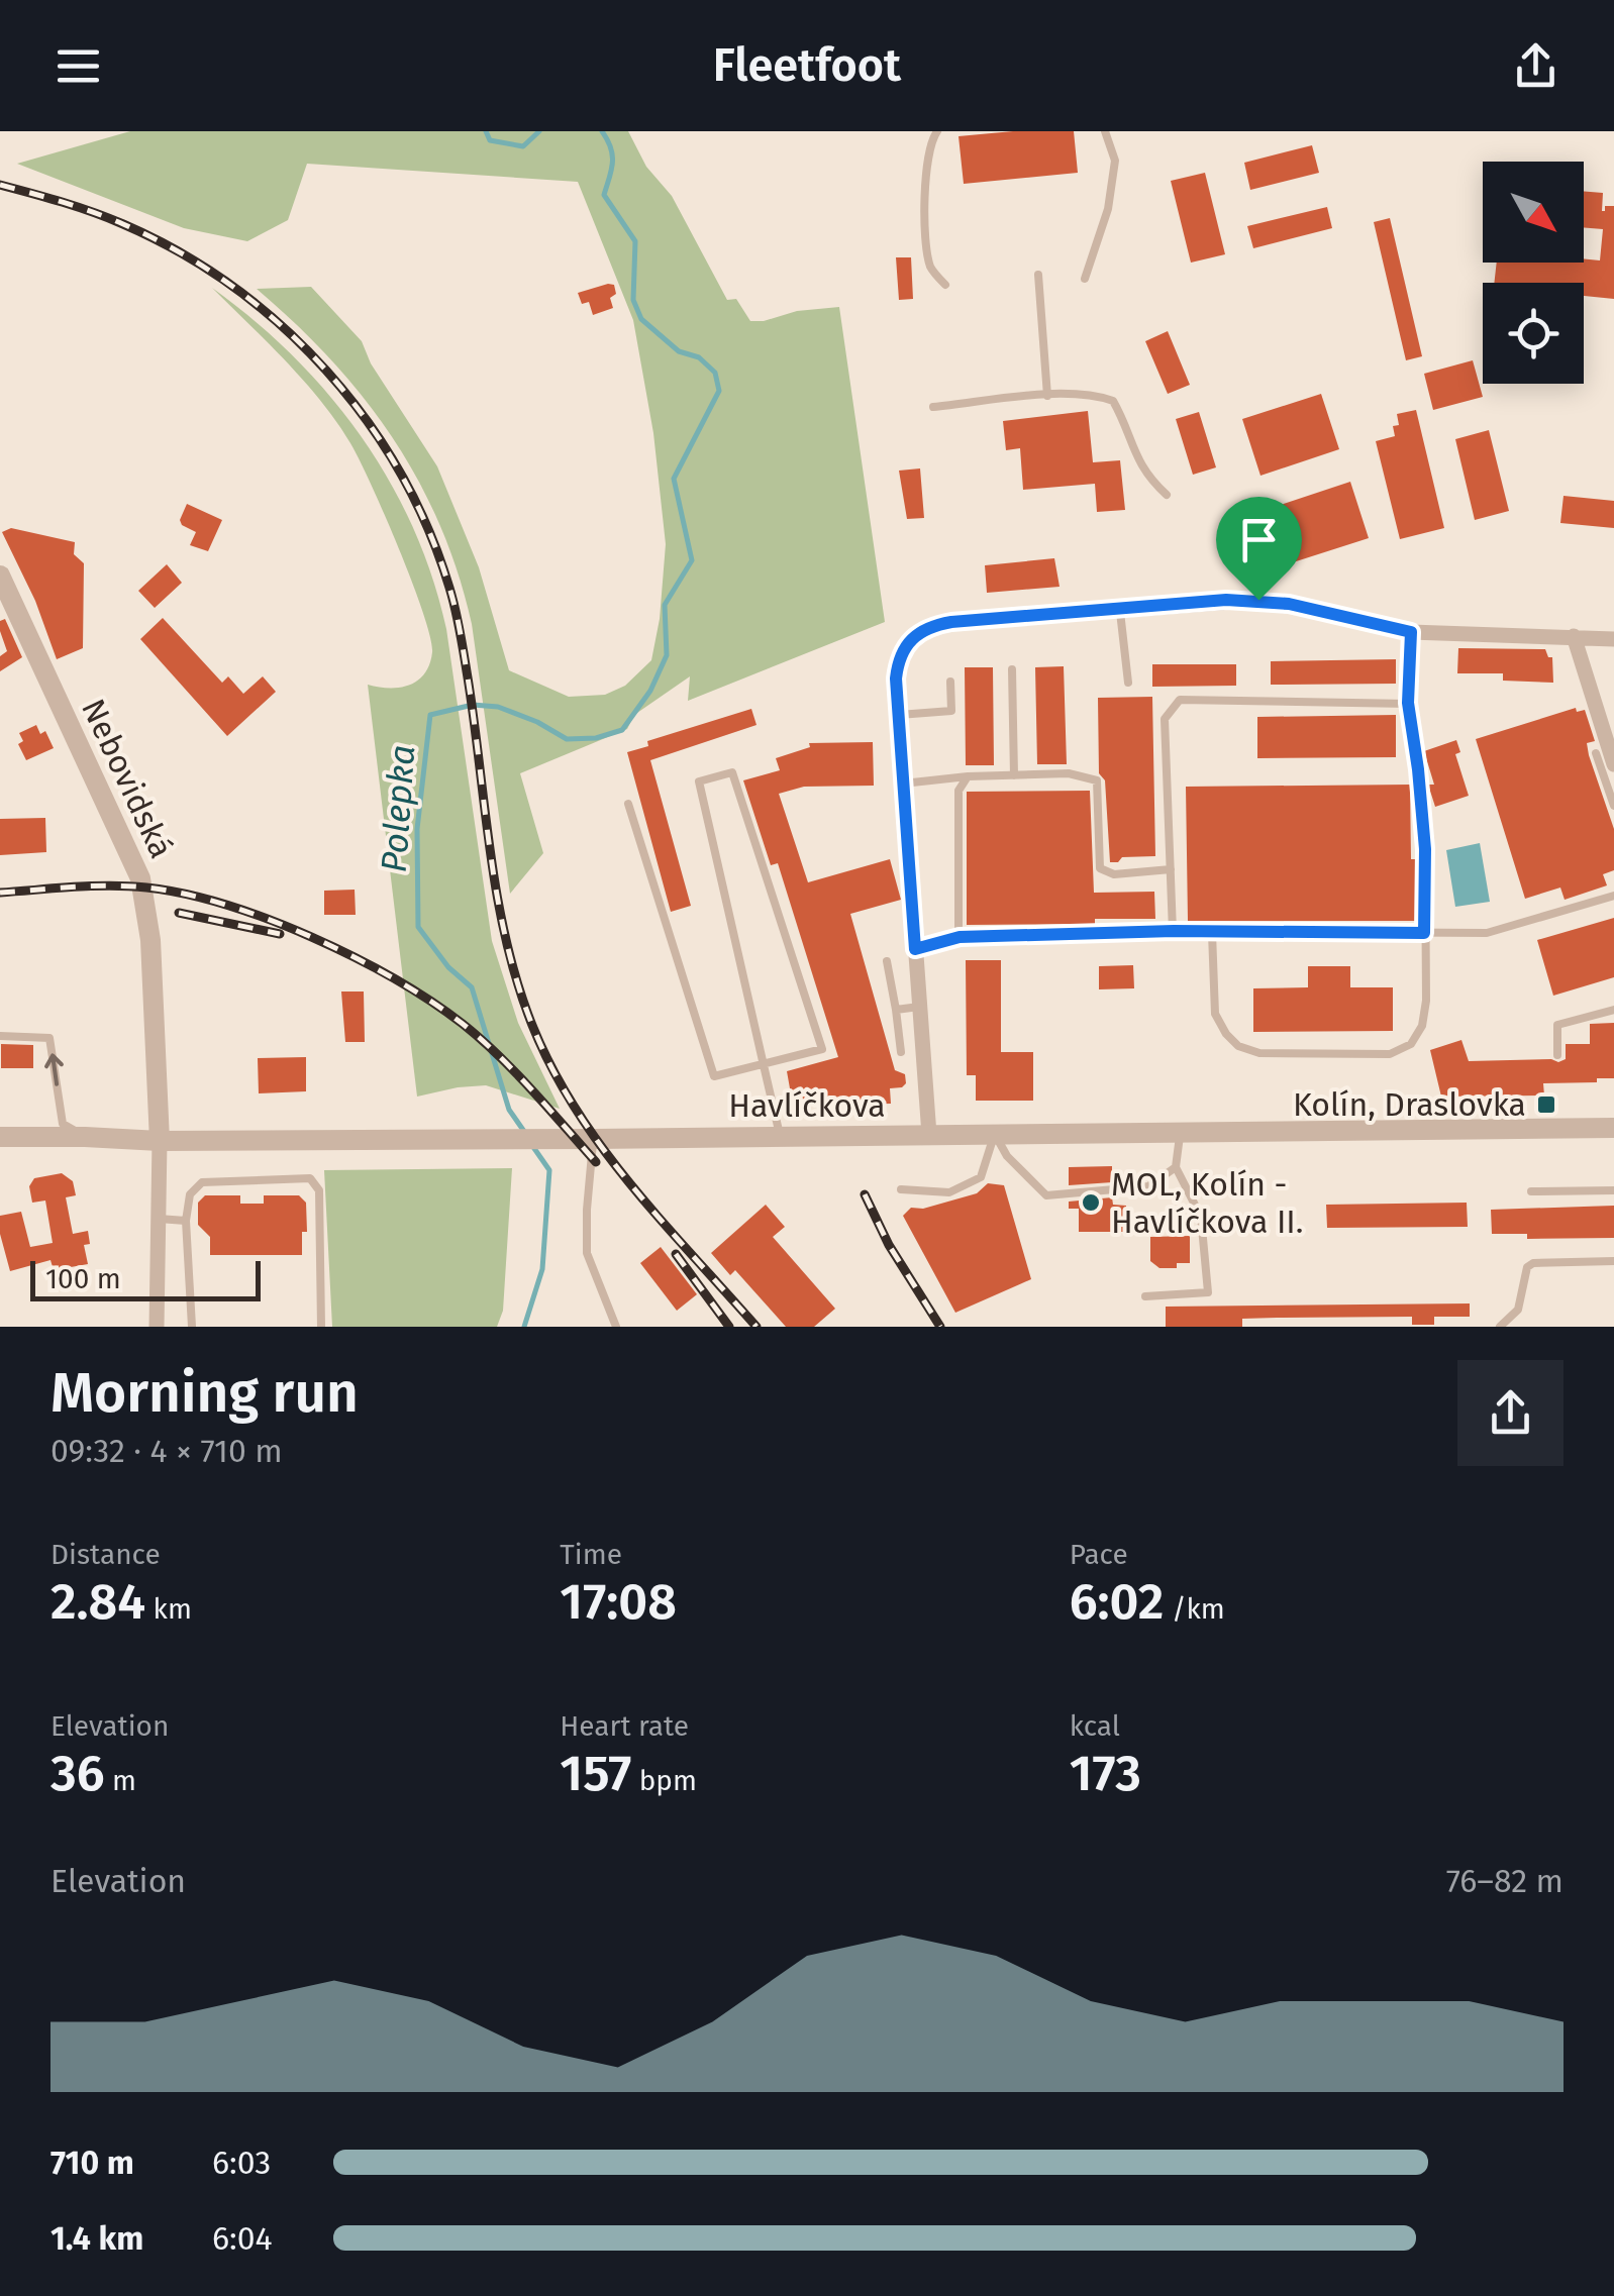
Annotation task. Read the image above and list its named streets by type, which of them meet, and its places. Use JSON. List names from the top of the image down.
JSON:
{
  "streets": {
    "street": ["Nebovidská", "Havlíčkova"]
  },
  "crossings": [
    ["Nebovidská", "Havlíčkova"]
  ],
  "water": ["Polepka"],
  "places": {
    "transit": ["Kolín, Draslovka"],
    "other": ["MOL, Kolín - Havlíčkova II."]
  },
  "scale_bar": "100 m",
  "north": "bottom right",
  "page": {
    "header": "Fleetfoot",
    "scale": "100 m",
    "heading": ["Morning run", "09:32 · 4 × 710 m"],
    "stats": [
      ["Distance", "2.84 km"],
      ["Time", "17:08"],
      ["Pace", "6:02 /km"],
      ["Elevation", "36 m"],
      ["Heart rate", "157 bpm"],
      ["kcal", "173"]
    ],
    "chart": ["Elevation", "76–82 m"],
    "list": [
      {
        "name": "710 m",
        "note": "6:03"
      },
      {
        "name": "1.4 km",
        "note": "6:04"
      }
    ]
  }
}
